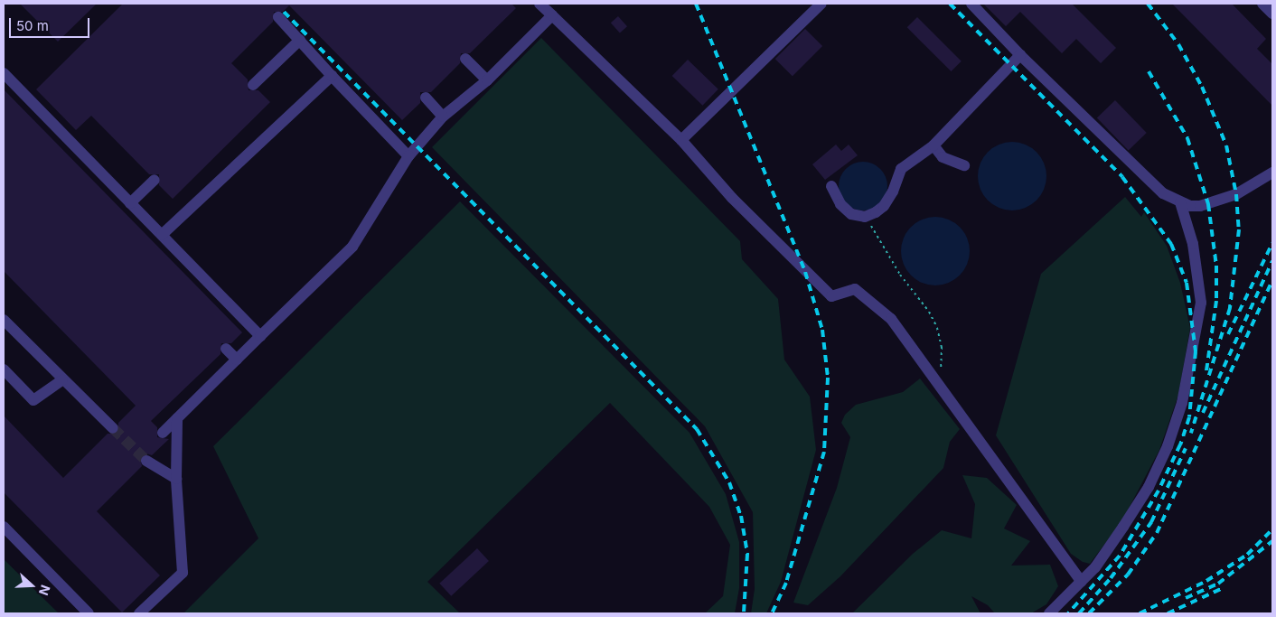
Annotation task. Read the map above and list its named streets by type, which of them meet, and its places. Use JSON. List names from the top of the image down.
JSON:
{
  "scale_bar": "50 m",
  "north": "right"
}
